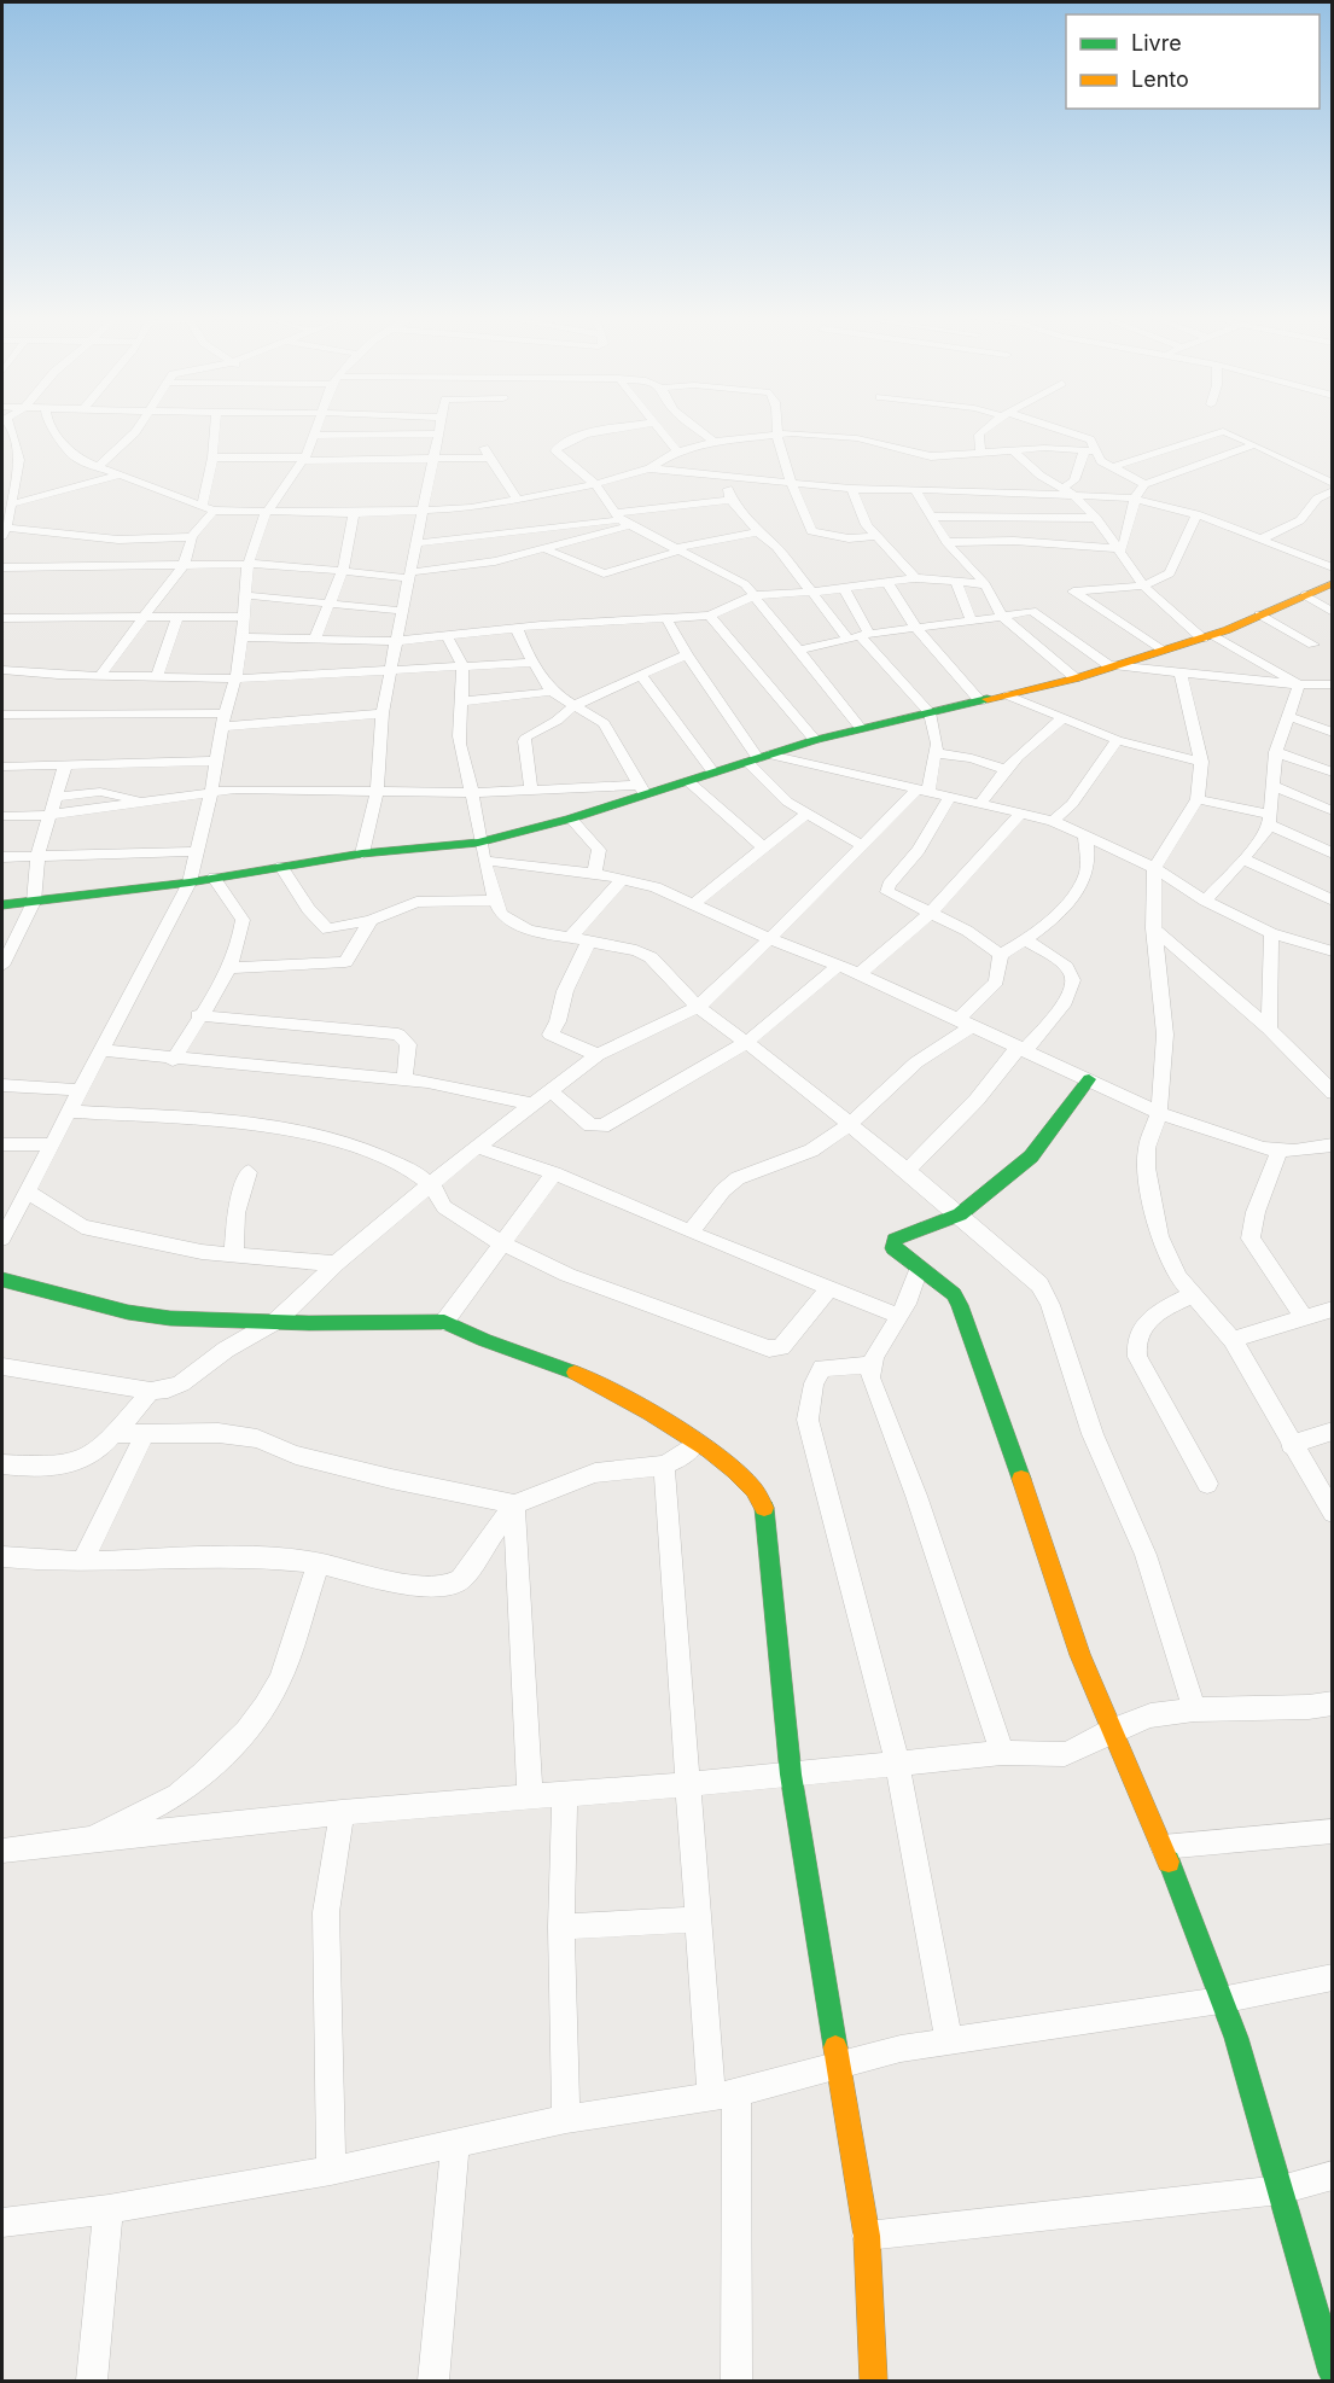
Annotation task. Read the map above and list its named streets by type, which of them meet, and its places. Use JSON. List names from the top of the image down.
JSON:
{
  "legend": ["Livre", "Lento"]
}
